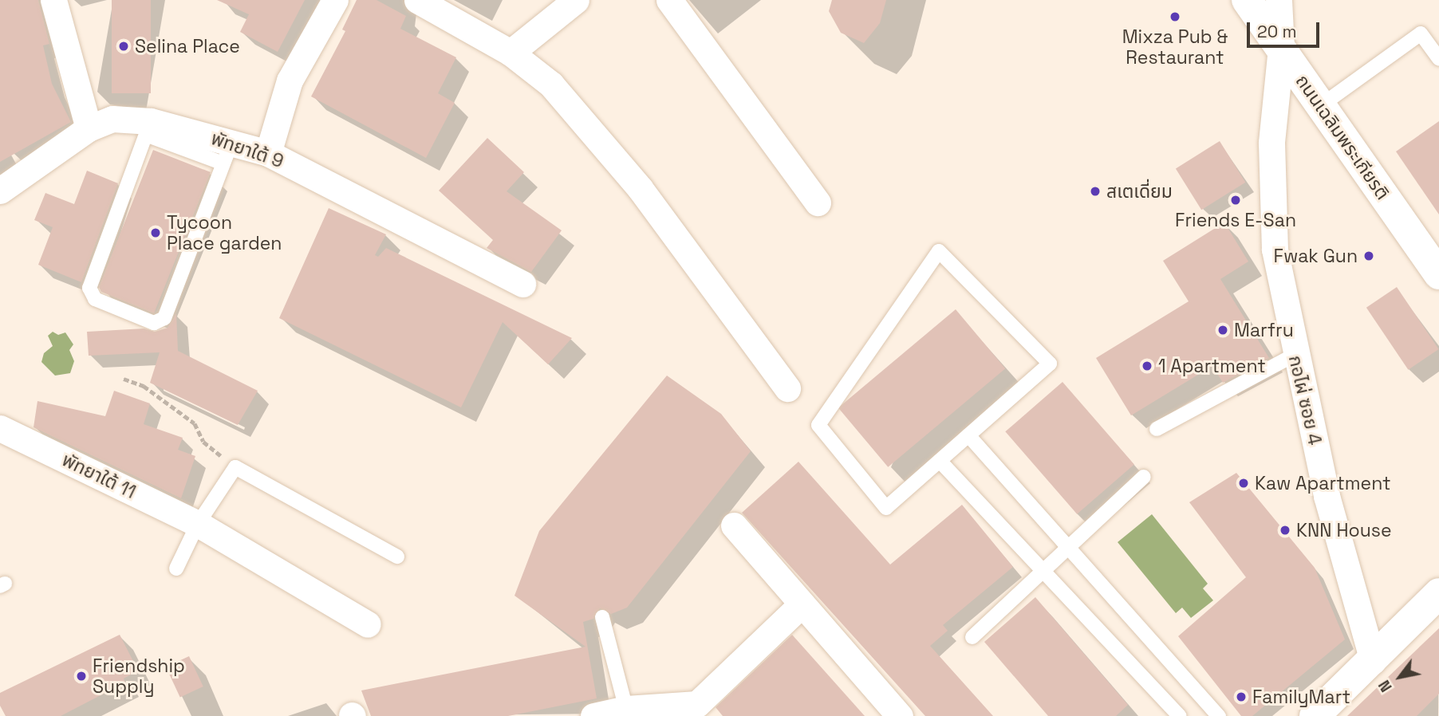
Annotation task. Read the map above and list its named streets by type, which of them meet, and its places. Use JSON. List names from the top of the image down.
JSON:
{
  "streets": {
    "main road": ["ถนนเฉลิมพระเกียรติ"],
    "street": ["พัทยาใต้ 9", "กอไผ่ ซอย 4", "พัทยาใต้ 11"]
  },
  "crossings": [
    ["ถนนเฉลิมพระเกียรติ", "กอไผ่ ซอย 4"]
  ],
  "places": [
    "Mixza Pub & Restaurant",
    "Selina Place",
    "สเตเดี่ยม",
    "Friends E-San",
    "Tycoon Place garden",
    "Fwak Gun",
    "Marfru",
    "1 Apartment",
    "Kaw Apartment",
    "KNN House",
    "Friendship Supply",
    "FamilyMart"
  ],
  "scale_bar": "20 m",
  "north": "bottom left"
}
